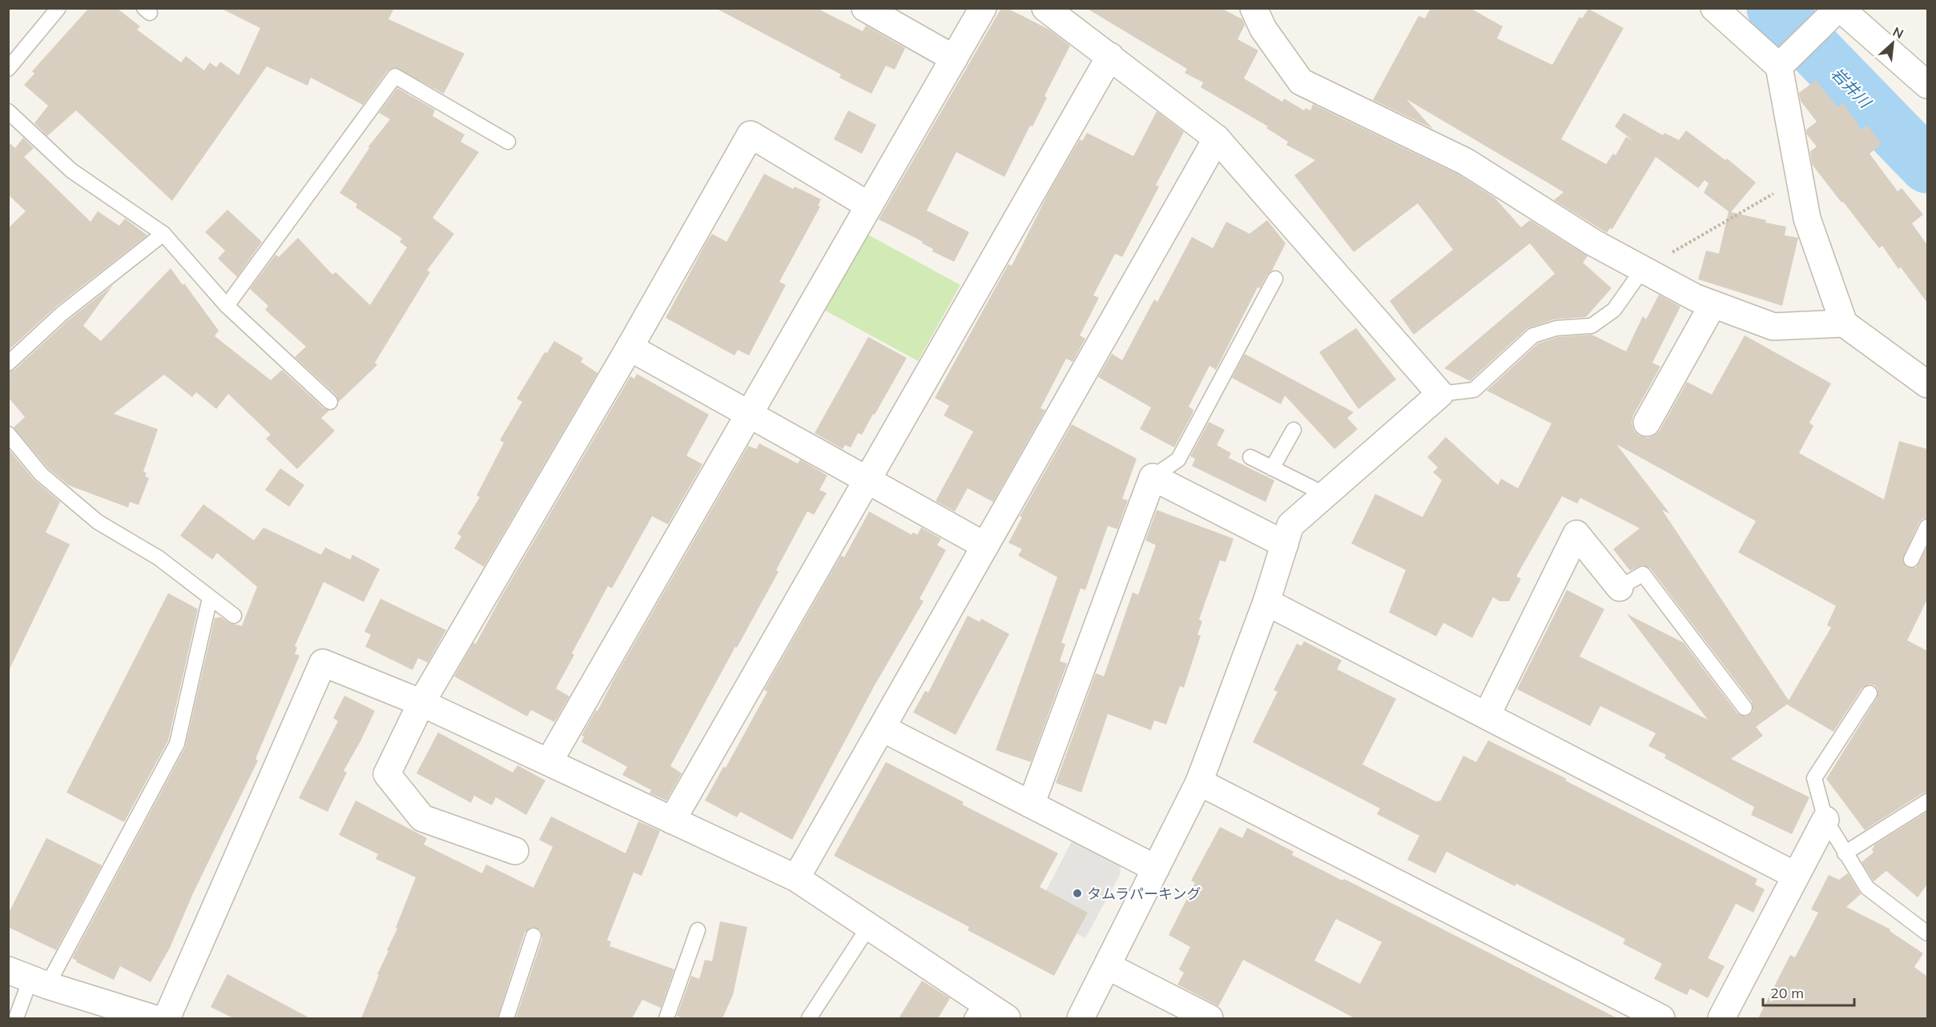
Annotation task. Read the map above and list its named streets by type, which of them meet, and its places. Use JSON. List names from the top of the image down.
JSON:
{
  "water": ["岩井川"],
  "places": ["タムラパーキング"],
  "scale_bar": "20 m",
  "north": "top right"
}
